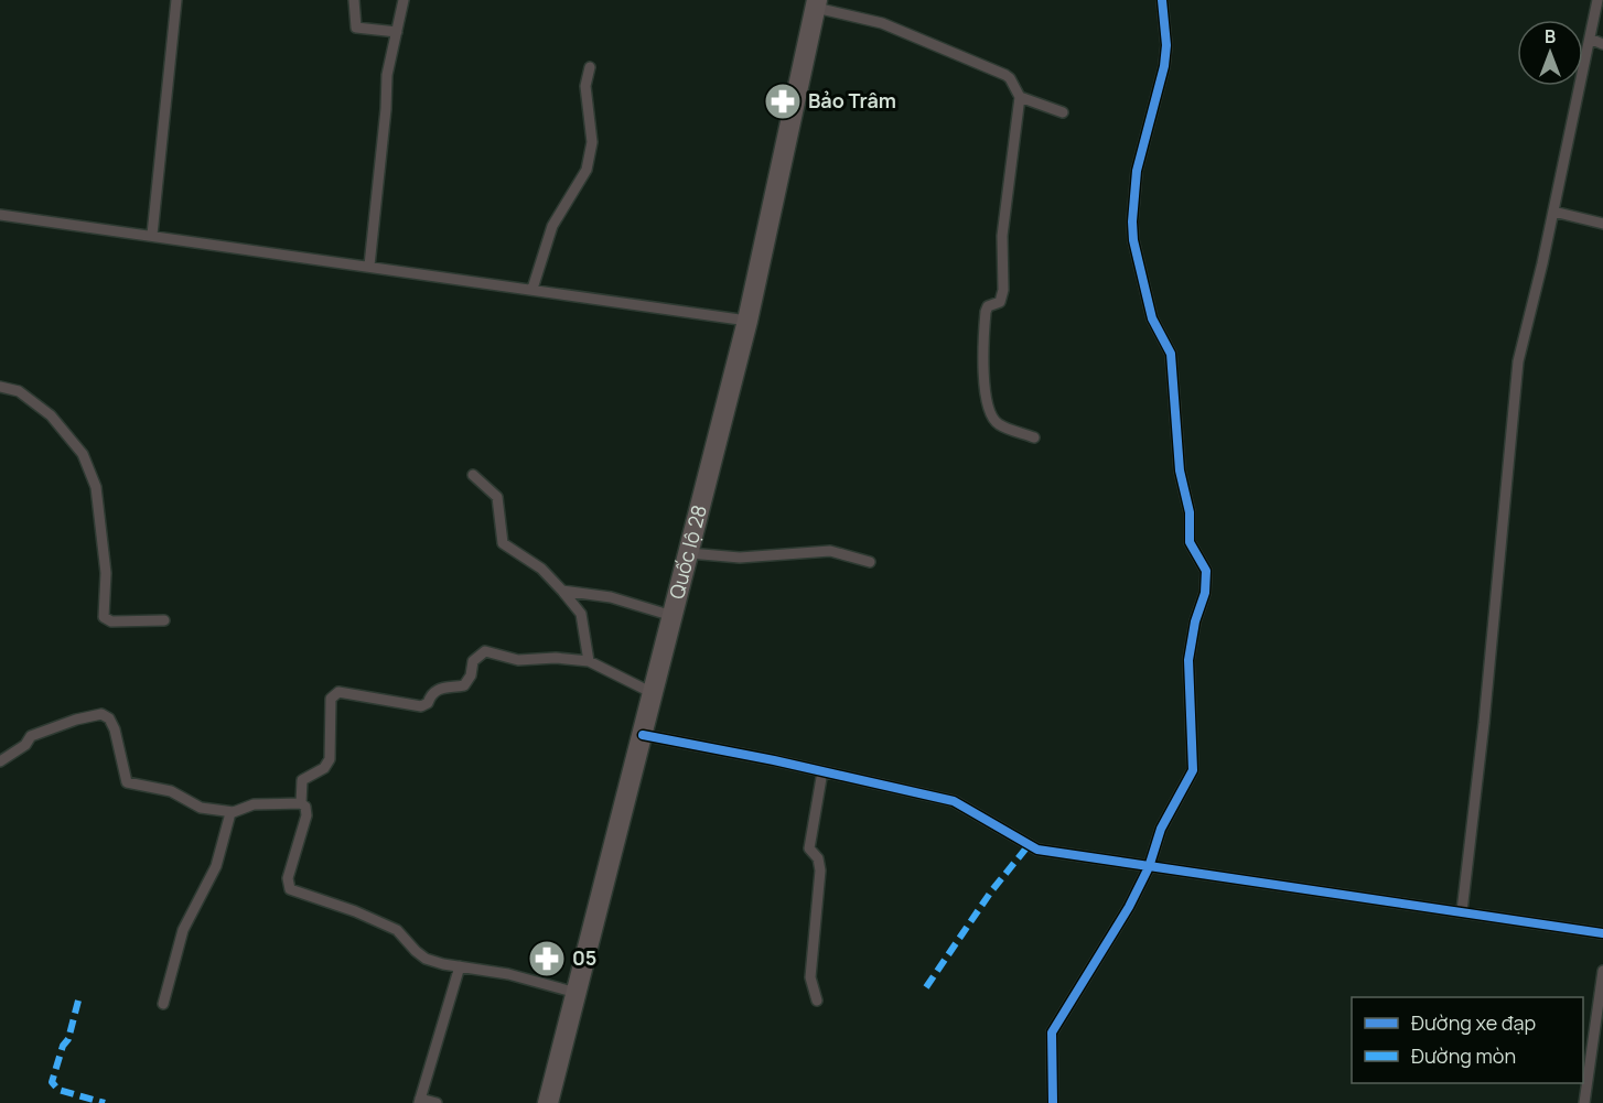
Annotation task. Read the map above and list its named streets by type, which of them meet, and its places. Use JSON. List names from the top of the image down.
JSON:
{
  "streets": {
    "highway": ["Quốc lộ 28"]
  },
  "places": {
    "pharmacy": ["Bảo Trâm", "05"]
  },
  "legend": ["Đường xe đạp", "Đường mòn"],
  "north": "top"
}
